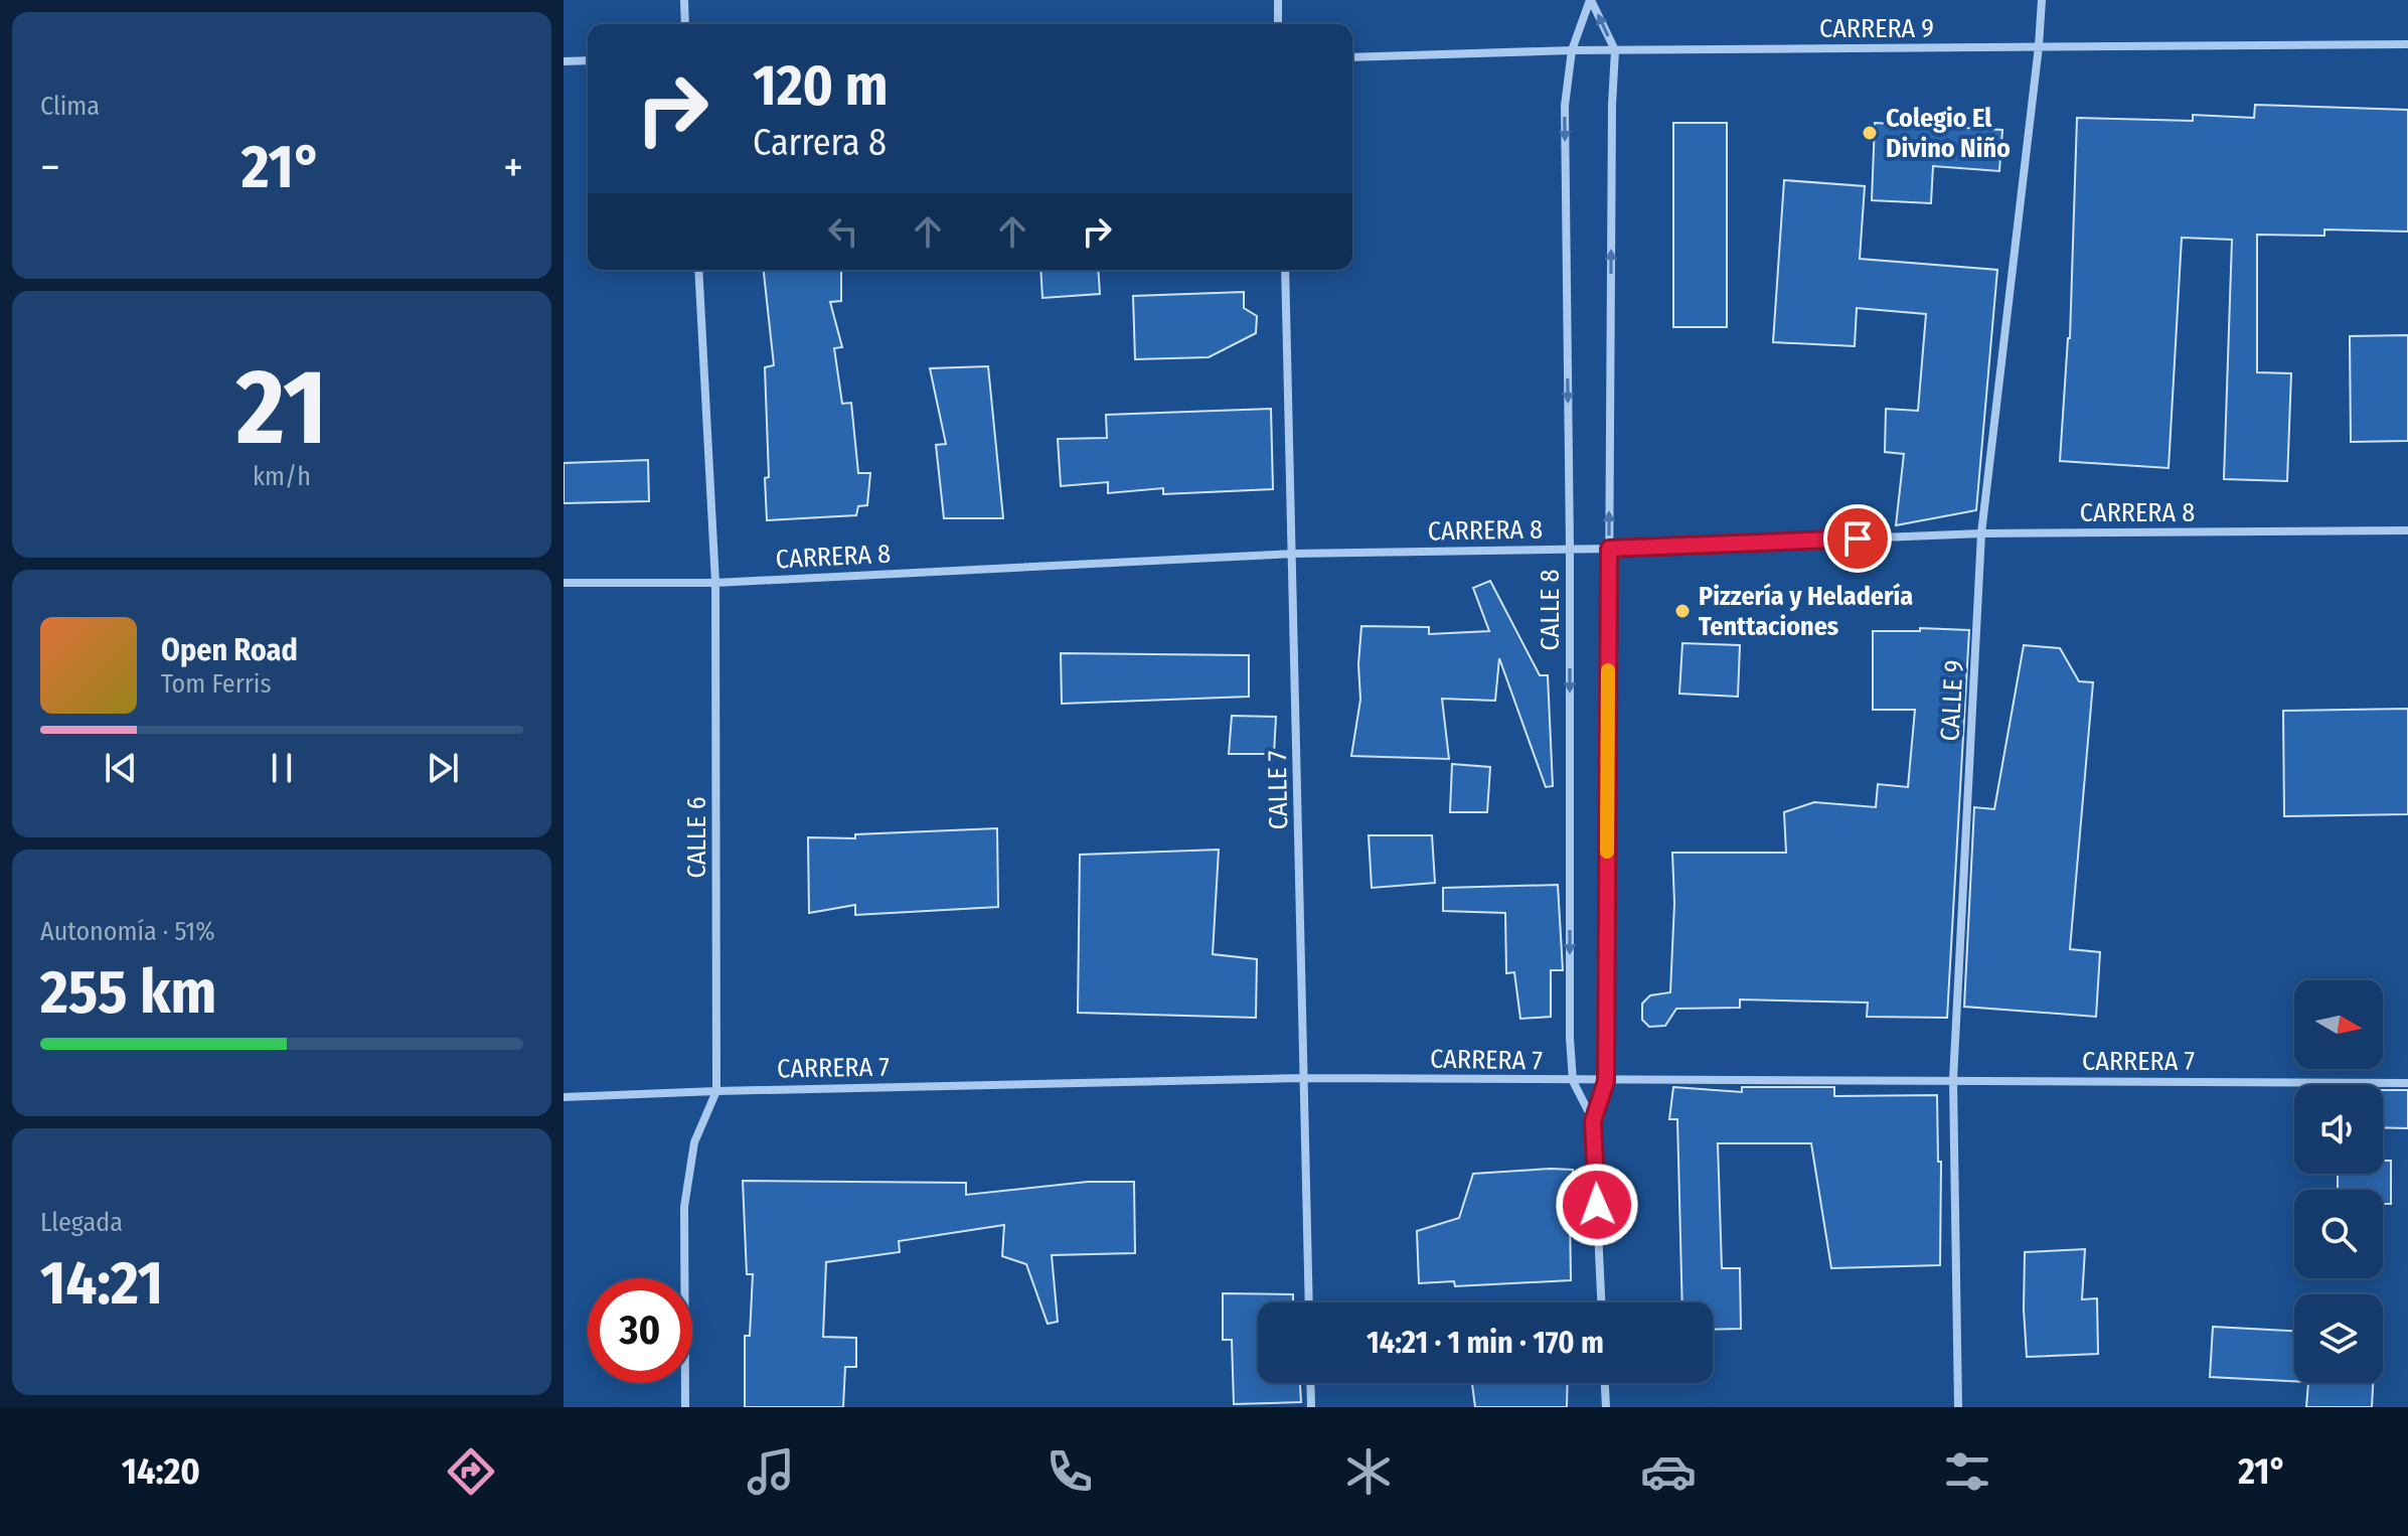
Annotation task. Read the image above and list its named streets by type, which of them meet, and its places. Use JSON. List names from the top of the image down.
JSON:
{
  "streets": {
    "street": [
      "CARRERA 9",
      "CARRERA 8",
      "CALLE 8",
      "CALLE 9",
      "CALLE 7",
      "CALLE 6",
      "CARRERA 7"
    ]
  },
  "crossings": [
    ["CARRERA 9", "CALLE 8"],
    ["CARRERA 9", "CALLE 9"],
    ["CARRERA 8", "CALLE 8"],
    ["CARRERA 8", "CALLE 9"],
    ["CARRERA 8", "CALLE 7"],
    ["CARRERA 8", "CALLE 6"],
    ["CALLE 8", "CARRERA 7"],
    ["CALLE 9", "CARRERA 7"],
    ["CALLE 7", "CARRERA 7"],
    ["CALLE 6", "CARRERA 7"]
  ],
  "places": ["Colegio El Divino Niño", "Pizzería y Heladería Tenttaciones"],
  "north": "right",
  "page": {
    "tile": [
      "Clima",
      ["21", "km/h"],
      ["Autonomía · 51%", "255 km"],
      ["Llegada", "14:21"]
    ],
    "turn": ["120 m", "Carrera 8"],
    "heat": ["−", "21°", "+"],
    "song": ["Open Road", "Tom Ferris"],
    "limit": "30",
    "trip": "14:21 · 1 min · 170 m",
    "tabs": ["14:20", "21°"]
  }
}
